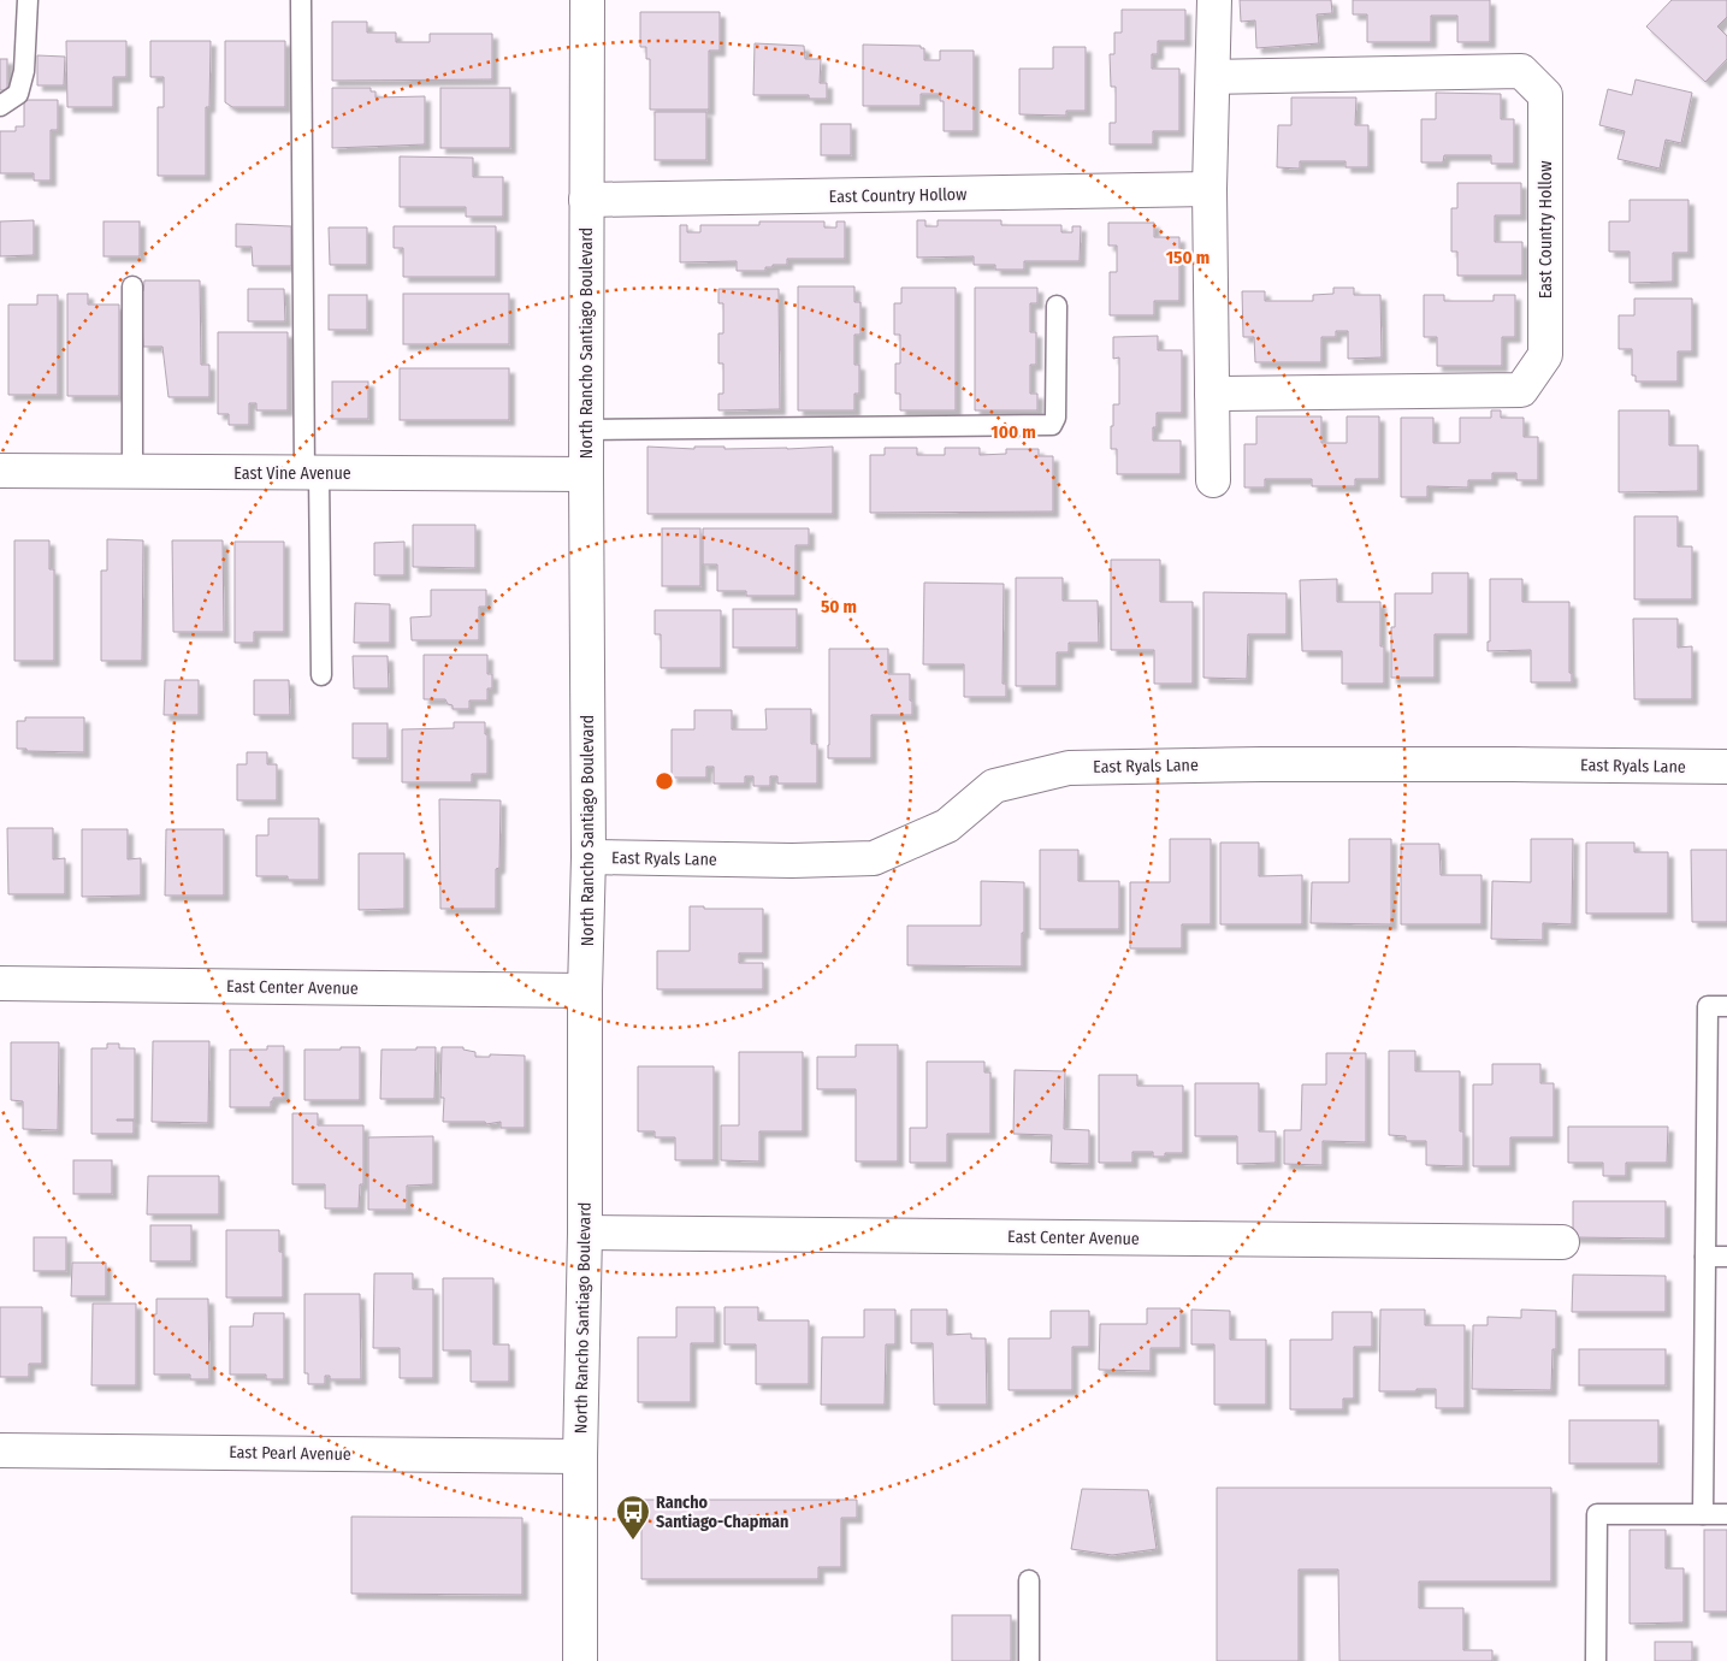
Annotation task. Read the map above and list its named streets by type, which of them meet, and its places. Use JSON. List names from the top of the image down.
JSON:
{
  "streets": {
    "street": [
      "East Country Hollow",
      "North Rancho Santiago Boulevard",
      "East Vine Avenue",
      "East Ryals Lane",
      "East Center Avenue",
      "East Pearl Avenue"
    ]
  },
  "crossings": [
    ["East Country Hollow", "North Rancho Santiago Boulevard"],
    ["North Rancho Santiago Boulevard", "East Vine Avenue"],
    ["North Rancho Santiago Boulevard", "East Ryals Lane"],
    ["North Rancho Santiago Boulevard", "East Center Avenue"],
    ["North Rancho Santiago Boulevard", "East Pearl Avenue"]
  ],
  "places": {
    "bus stop": ["Rancho Santiago-Chapman"]
  },
  "rings": ["150 m", "100 m", "50 m"]
}
